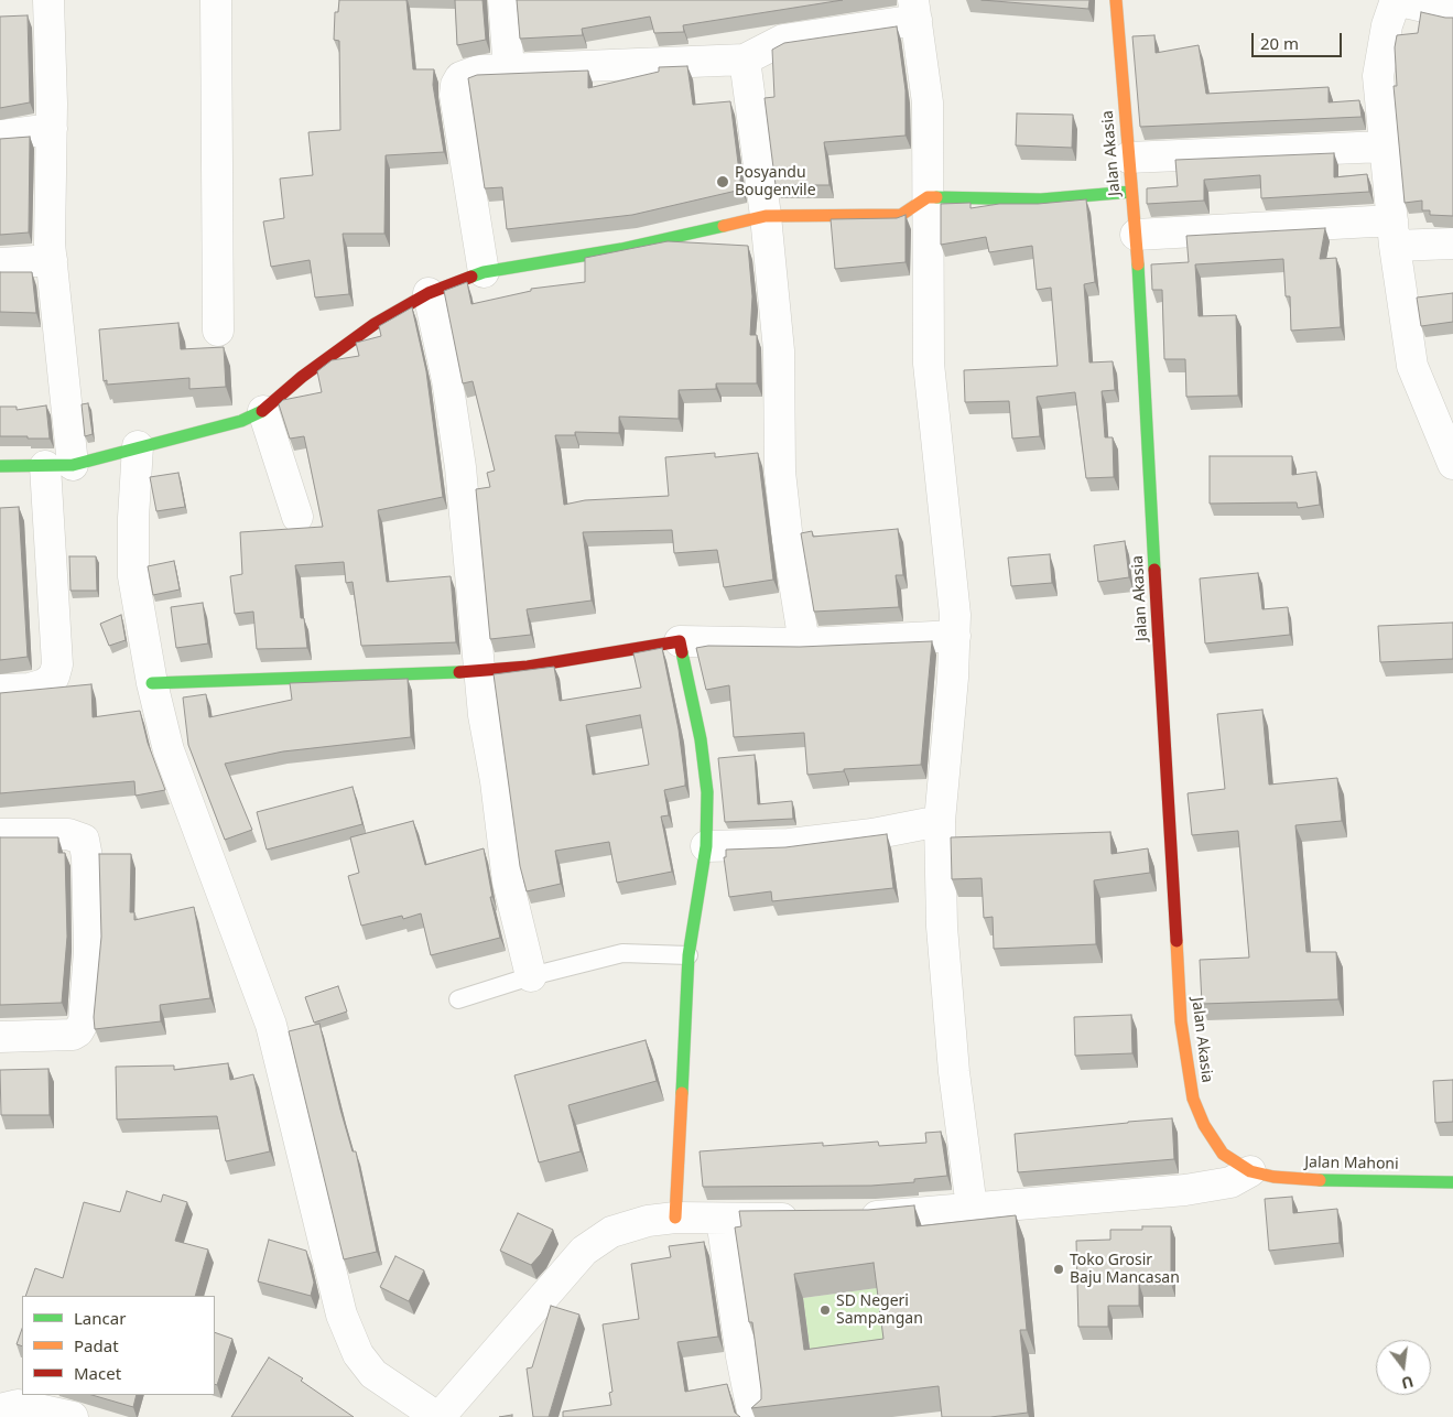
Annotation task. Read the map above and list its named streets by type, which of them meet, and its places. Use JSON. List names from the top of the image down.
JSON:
{
  "streets": {
    "street": ["Jalan Akasia", "Jalan Mahoni"]
  },
  "crossings": [
    ["Jalan Akasia", "Jalan Mahoni"]
  ],
  "places": ["Posyandu Bougenvile", "Toko Grosir Baju Mancasan", "SD Negeri Sampangan"],
  "legend": ["Lancar", "Padat", "Macet"],
  "scale_bar": "20 m",
  "north": "bottom"
}
